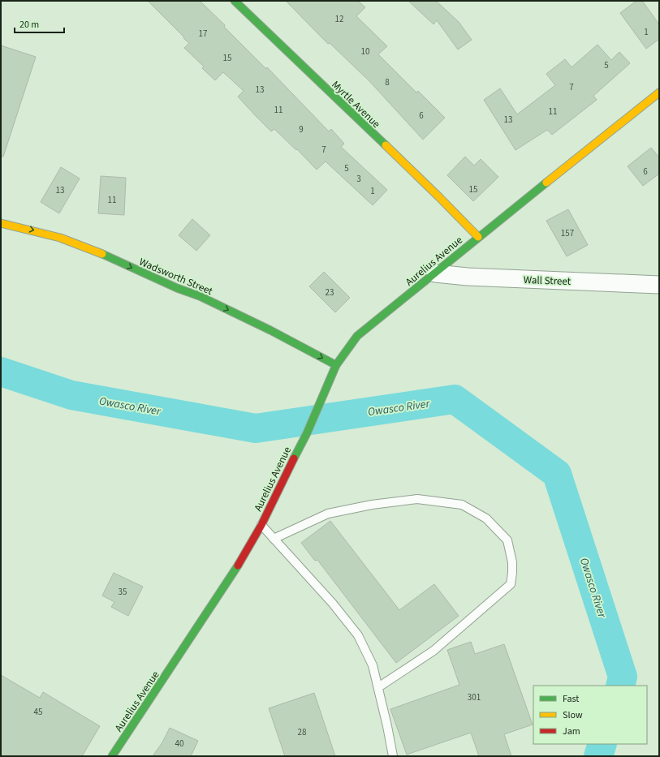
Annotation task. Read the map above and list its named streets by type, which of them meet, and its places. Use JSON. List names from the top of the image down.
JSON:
{
  "streets": {
    "street": [
      "Myrtle Avenue",
      "Aurelius Avenue",
      "Wadsworth Street",
      "Wall Street"
    ]
  },
  "crossings": [
    ["Myrtle Avenue", "Aurelius Avenue"],
    ["Aurelius Avenue", "Wadsworth Street"],
    ["Aurelius Avenue", "Wall Street"]
  ],
  "one_way": ["Wadsworth Street"],
  "water": ["Owasco River"],
  "house_numbers": [
    "12",
    "1",
    "17",
    "10",
    "15",
    "5",
    "8",
    "7",
    "13",
    "11",
    "11",
    "6",
    "13",
    "9",
    "7",
    "5",
    "6",
    "3",
    "15",
    "13",
    "1",
    "11",
    "157",
    "23",
    "35",
    "301",
    "45",
    "28",
    "40"
  ],
  "legend": ["Fast", "Slow", "Jam"],
  "scale_bar": "20 m"
}
